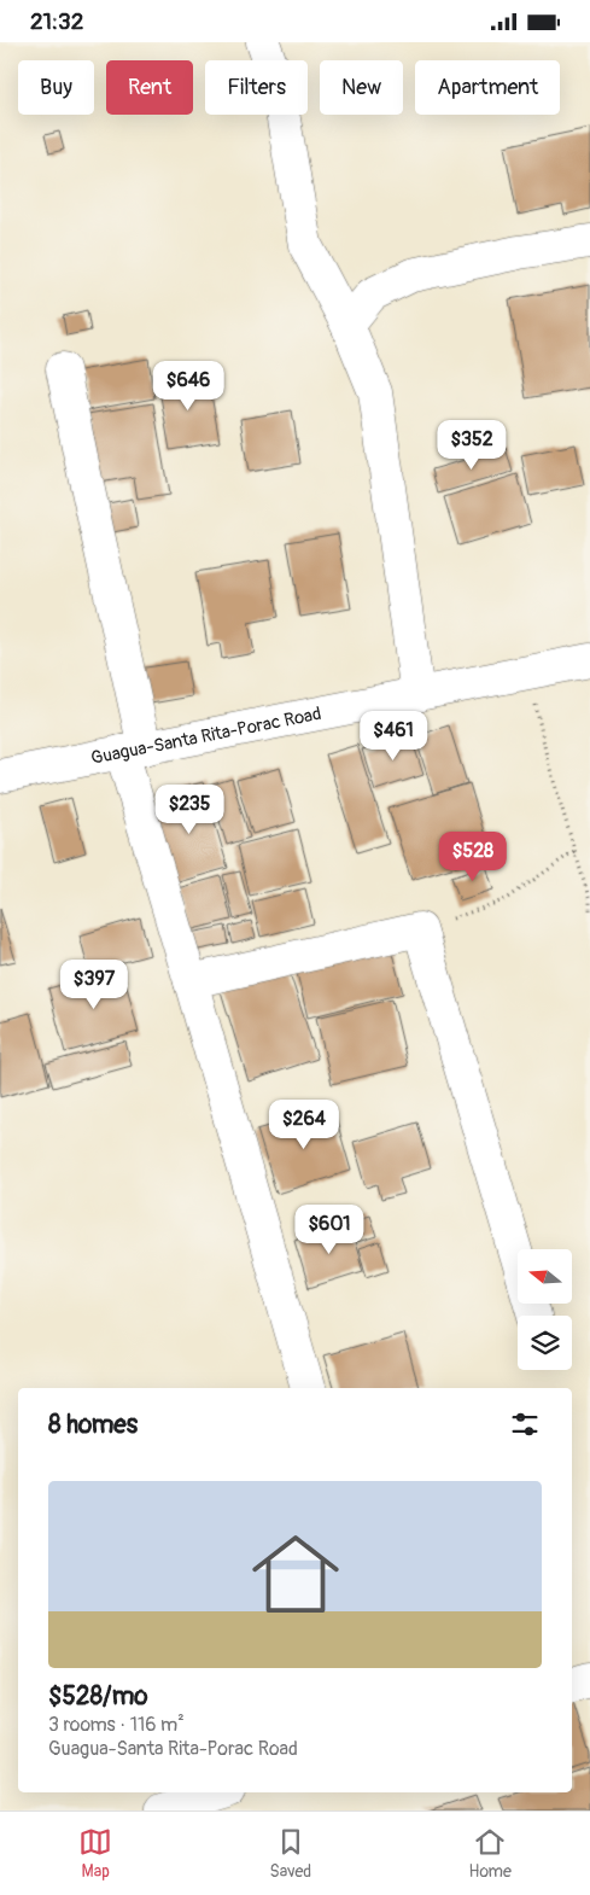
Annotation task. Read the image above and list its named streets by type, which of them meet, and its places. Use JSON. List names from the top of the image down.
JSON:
{
  "streets": {
    "street": ["Guagua-Santa Rita-Porac Road"]
  },
  "north": "left",
  "page": {
    "status": "21:32",
    "chip": [
      "Buy",
      "Rent",
      "Filters",
      "New",
      "Apartment"
    ],
    "price": [
      "$646",
      "$352",
      "$461",
      "$235",
      "$528",
      "$397",
      "$264",
      "$601"
    ],
    "heading": "8 homes",
    "list": [
      {
        "name": "$528/mo",
        "note": "3 rooms · 116 m² · Guagua-Santa Rita-Porac Road"
      }
    ],
    "tabs": ["Map", "Saved", "Home"]
  }
}
